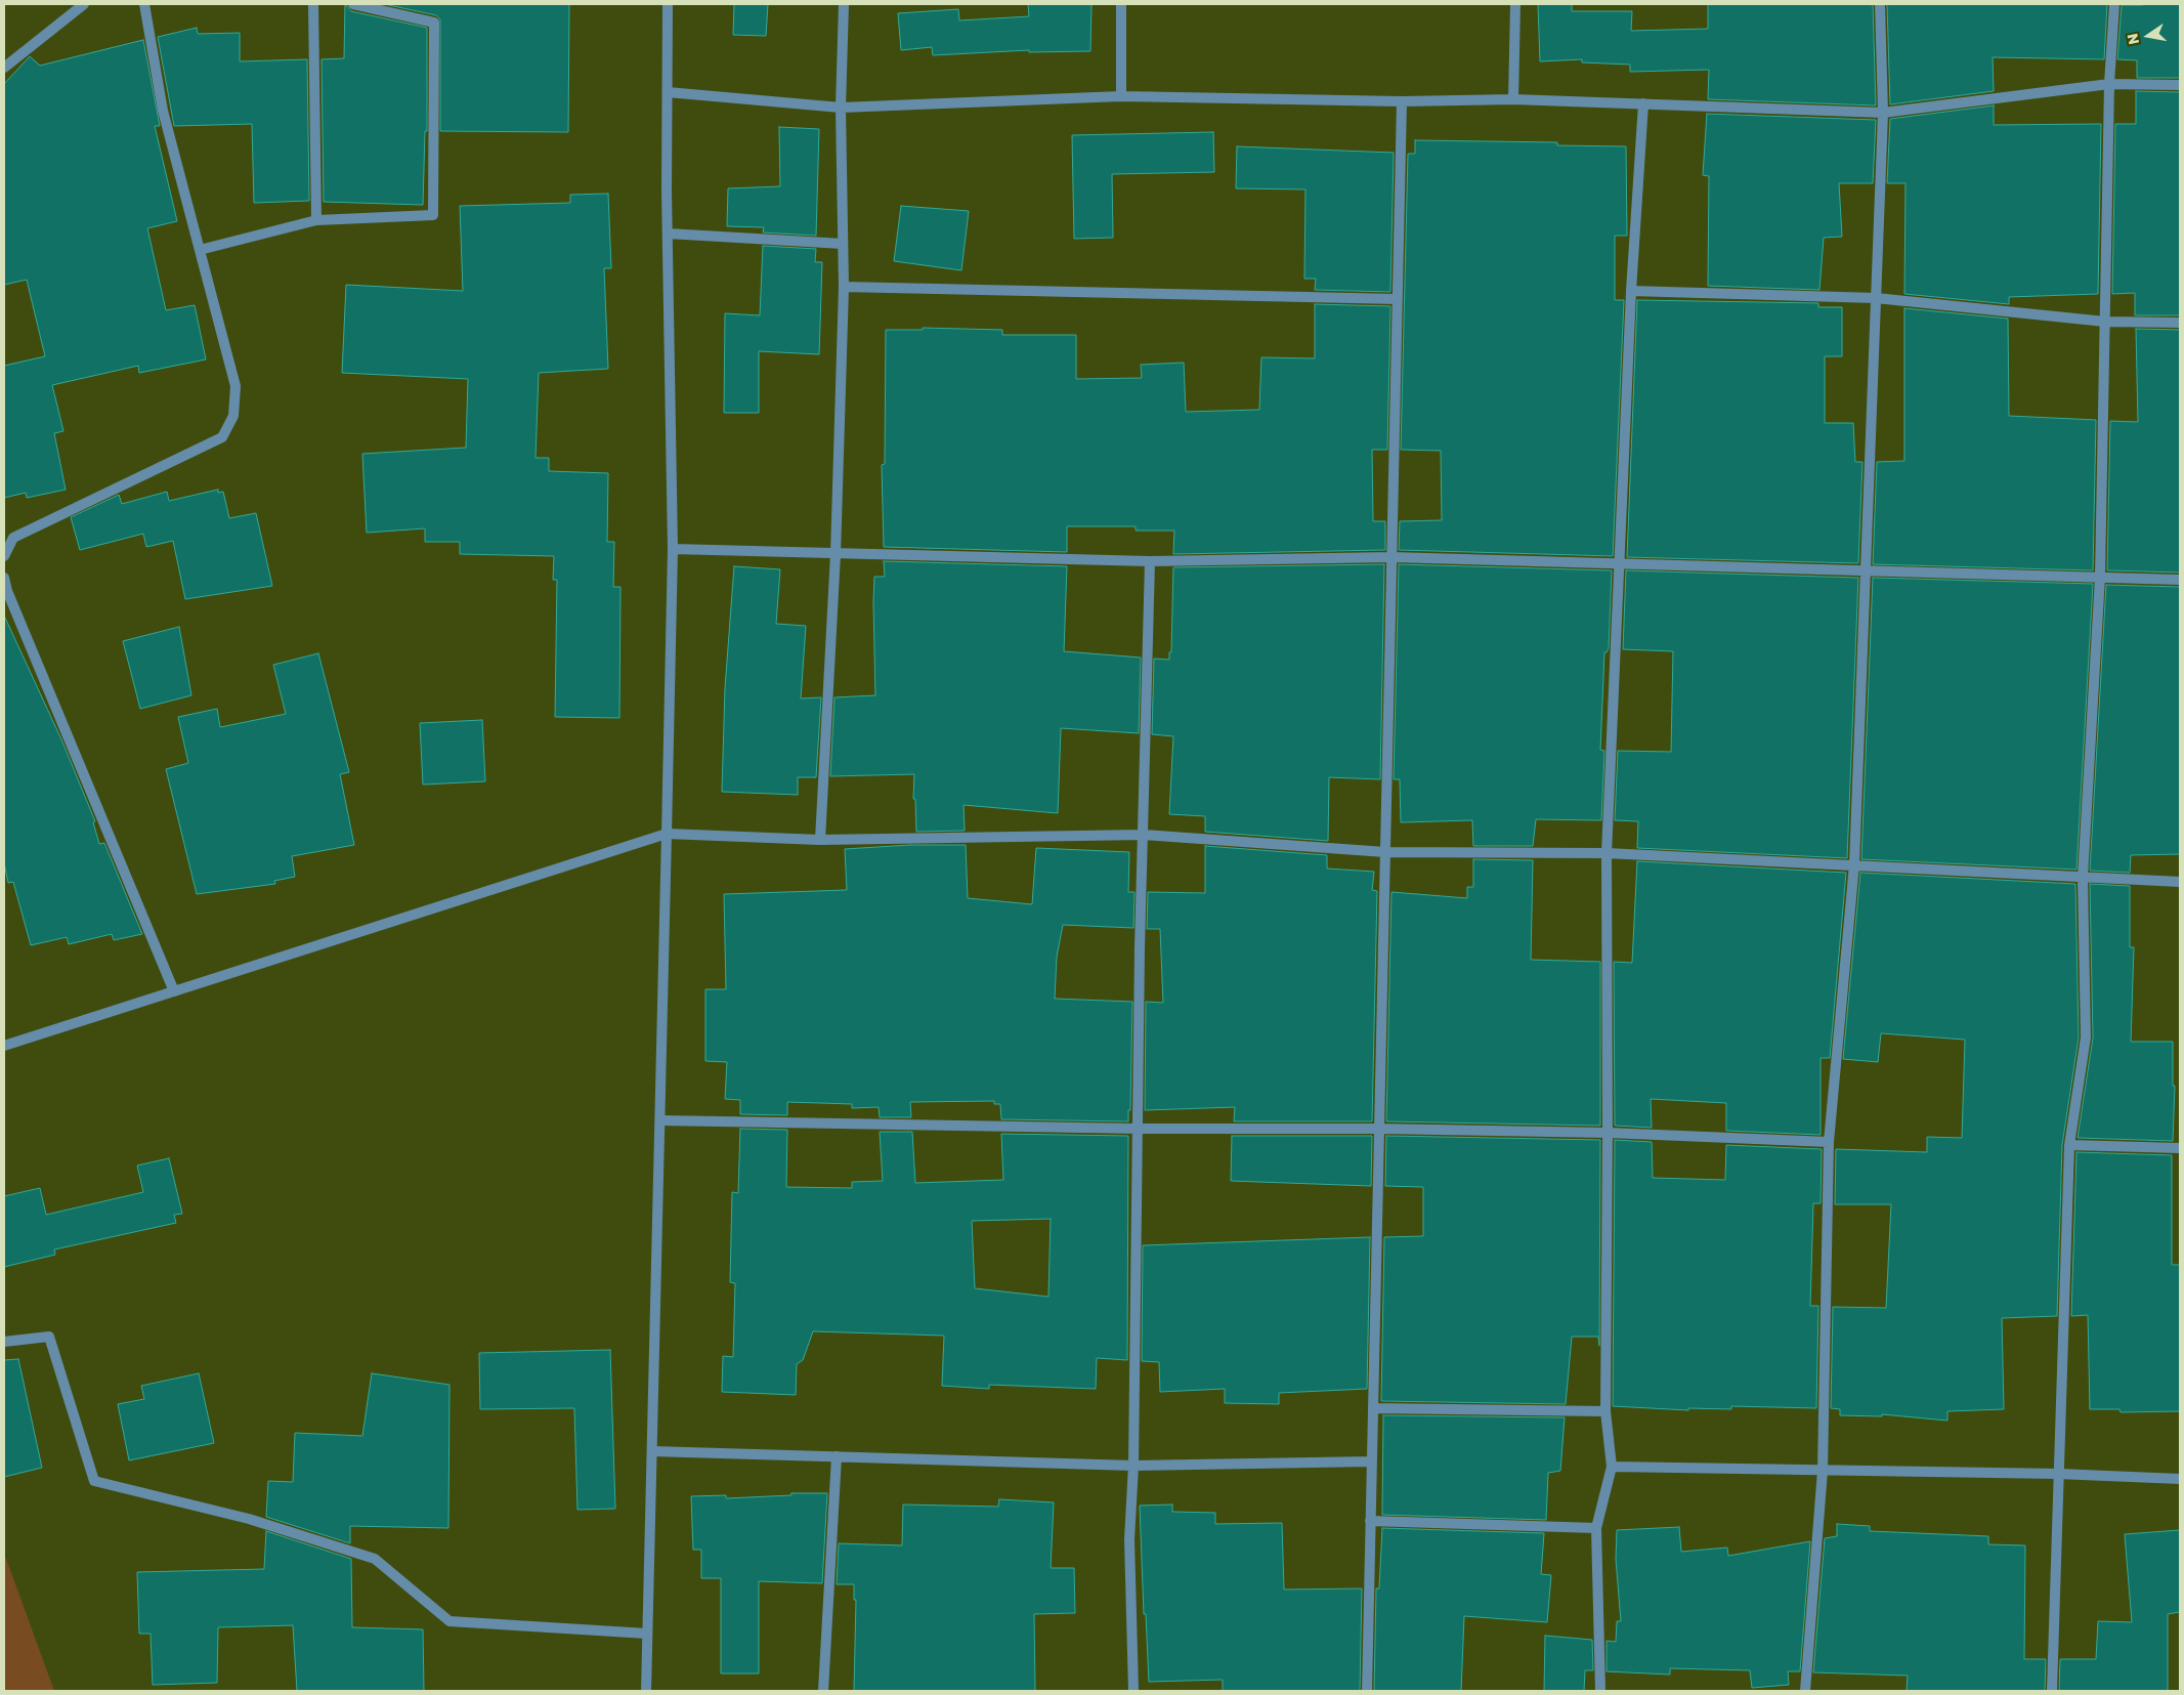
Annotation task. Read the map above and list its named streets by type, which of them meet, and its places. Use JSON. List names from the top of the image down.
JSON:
{
  "north": "left"
}
